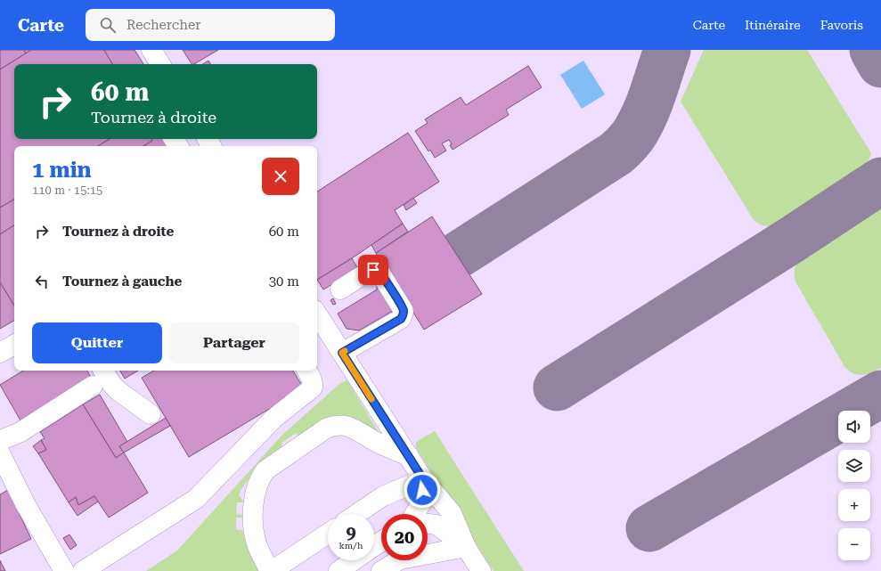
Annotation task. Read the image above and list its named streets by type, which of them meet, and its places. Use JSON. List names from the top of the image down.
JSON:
{
  "page": {
    "header": "Carte",
    "search": "Rechercher",
    "nav": ["Carte", "Itinéraire", "Favoris"],
    "turn": ["60 m", "Tournez à droite"],
    "heading": ["1 min", "110 m · 15:15"],
    "list": [
      {
        "name": "Tournez à droite",
        "value": "60 m"
      },
      {
        "name": "Tournez à gauche",
        "value": "30 m"
      }
    ],
    "buttons": ["Quitter", "Partager"],
    "map_buttons": ["+", "−"],
    "speed": "9 km/h",
    "limit": "20"
  }
}
